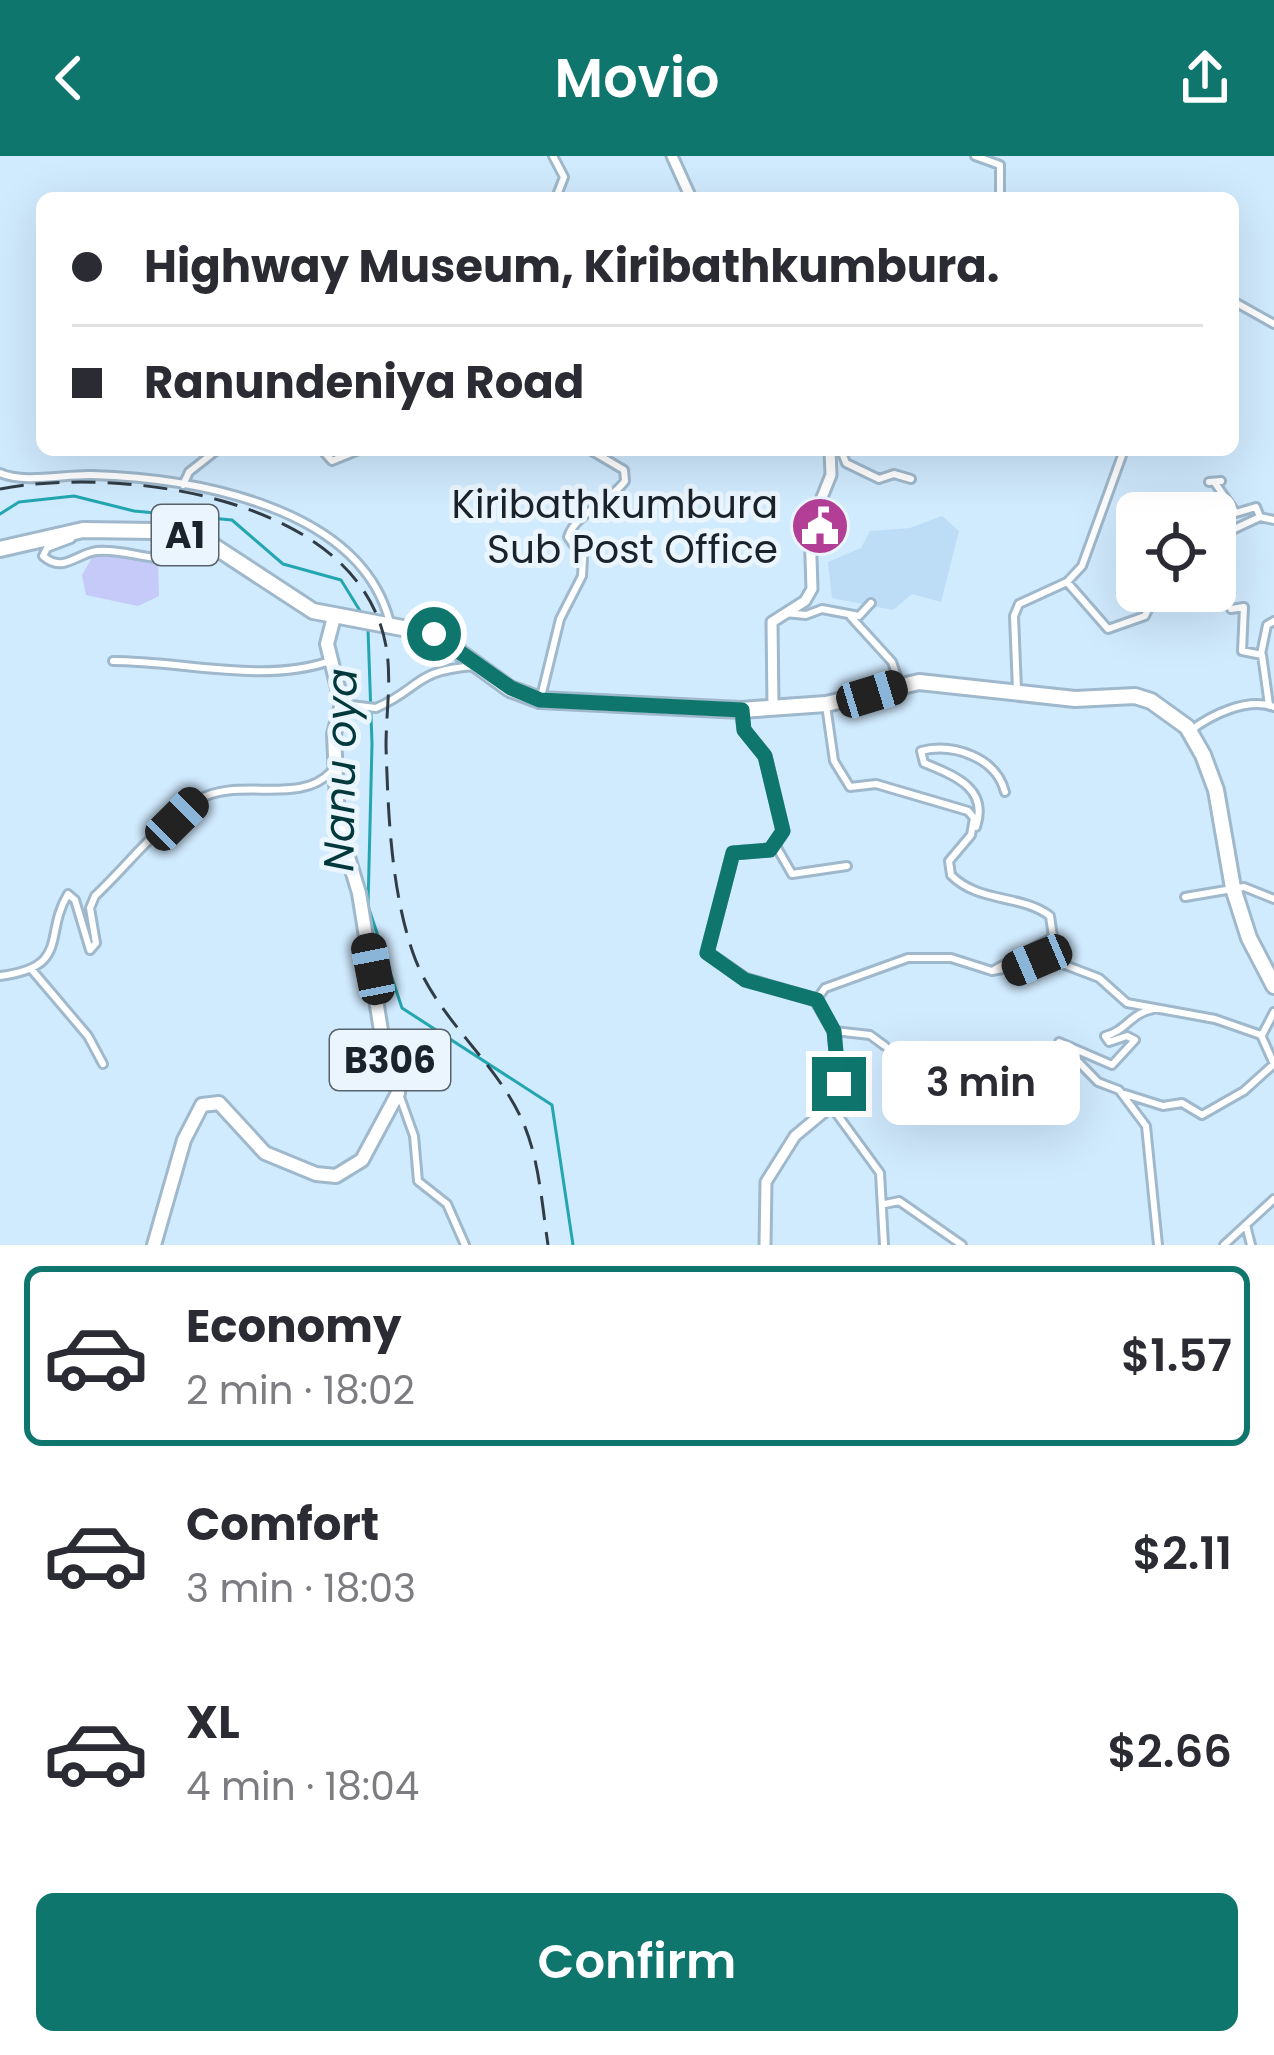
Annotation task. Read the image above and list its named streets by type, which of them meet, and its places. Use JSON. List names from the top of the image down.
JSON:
{
  "streets": {
    "highway": ["A1"],
    "main road": ["B306"]
  },
  "crossings": [
    ["A1", "B306"]
  ],
  "water": ["Nanu oya"],
  "places": {
    "public building": ["Kiribathkumbura Sub Post Office"]
  },
  "page": {
    "header": "Movio",
    "banner": ["Highway Museum, Kiribathkumbura.", "Ranundeniya Road"],
    "bubble": "3 min",
    "list": [
      {
        "name": "Economy",
        "note": "2 min · 18:02",
        "value": "$1.57"
      },
      {
        "name": "Comfort",
        "note": "3 min · 18:03",
        "value": "$2.11"
      },
      {
        "name": "XL",
        "note": "4 min · 18:04",
        "value": "$2.66"
      }
    ],
    "buttons": "Confirm"
  }
}
